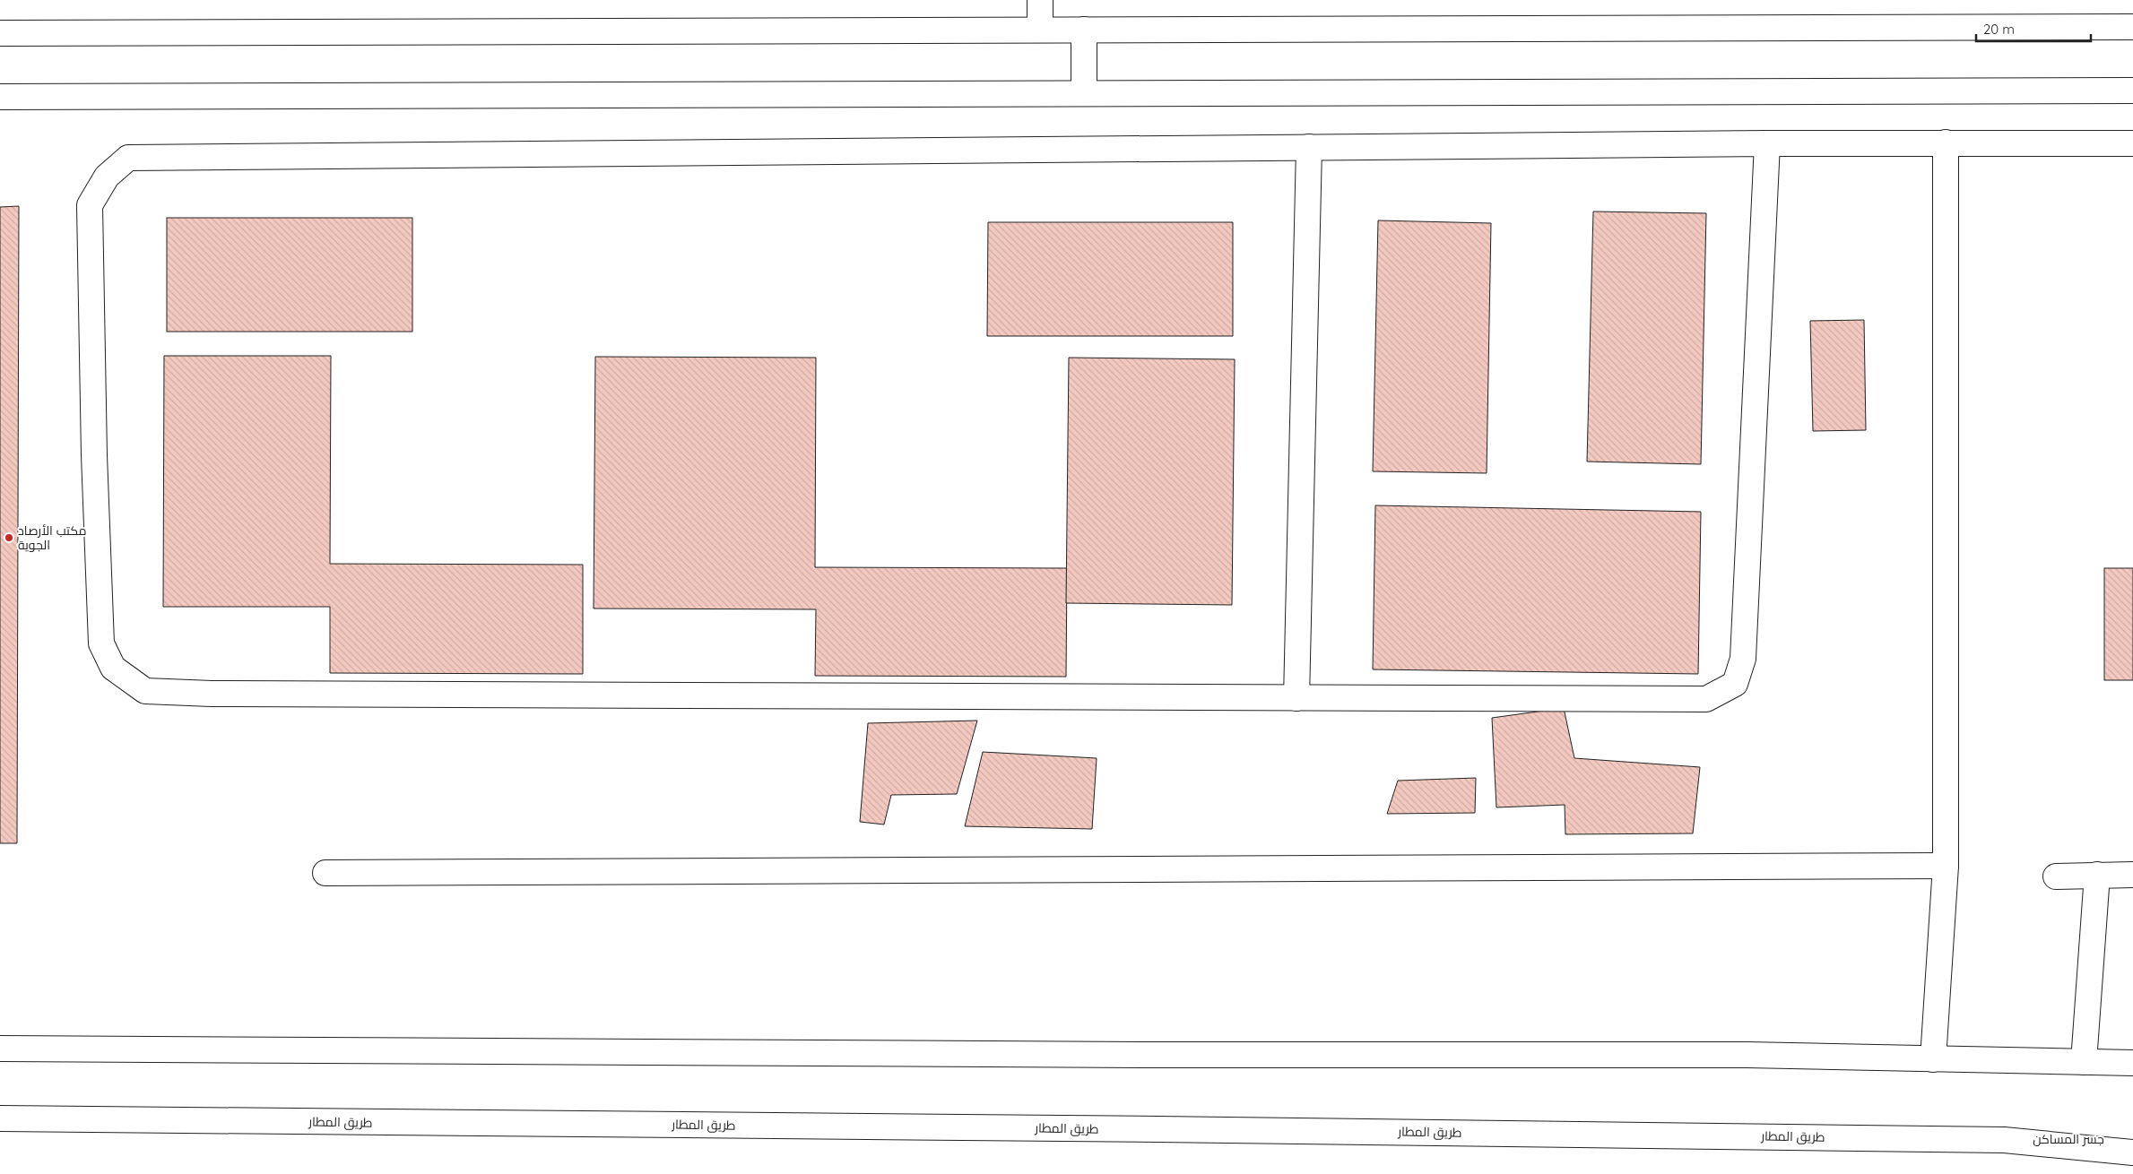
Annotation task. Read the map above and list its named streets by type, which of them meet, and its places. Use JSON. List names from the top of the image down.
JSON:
{
  "streets": {
    "main road": ["طريق المطار", "جسر المساكن"]
  },
  "crossings": [
    ["طريق المطار", "جسر المساكن"]
  ],
  "places": ["مكتب الأرصاد الجوية"],
  "scale_bar": "20 m"
}
